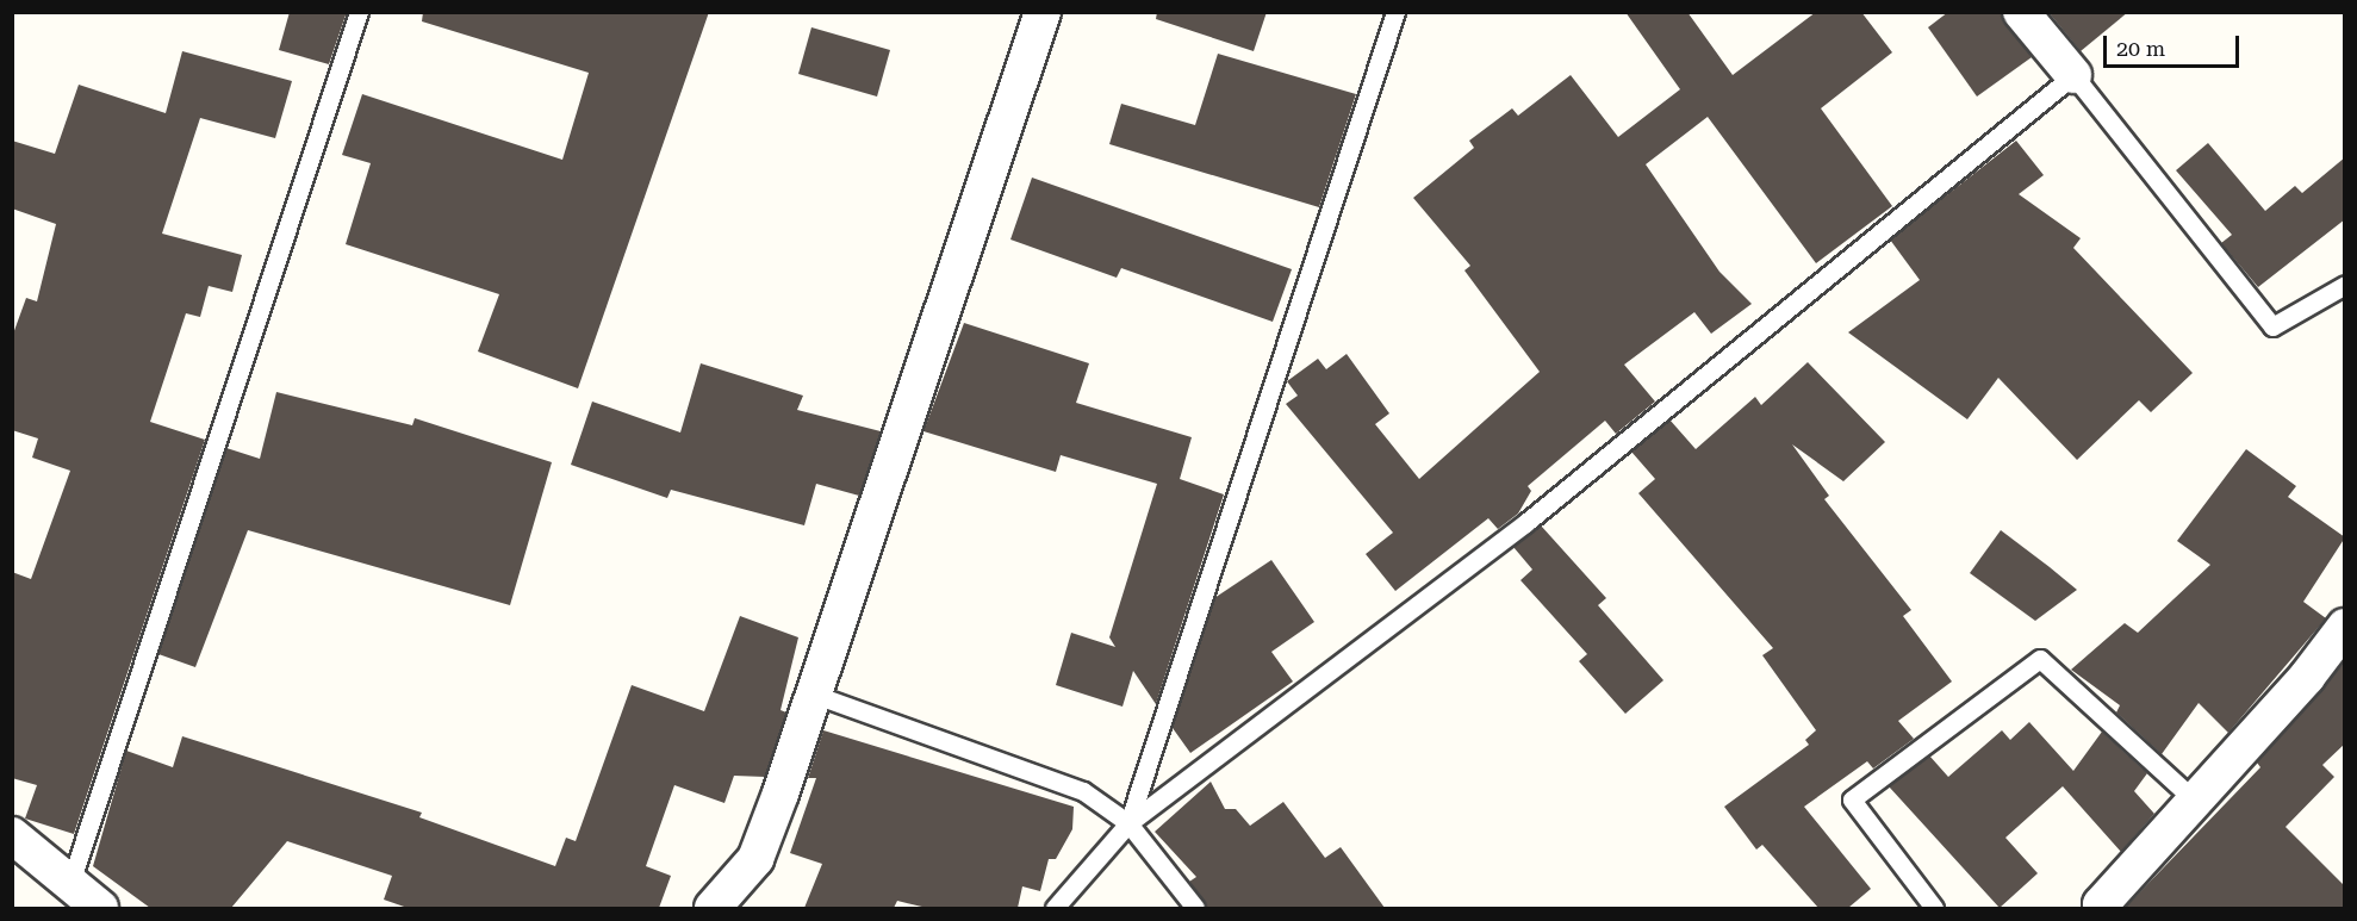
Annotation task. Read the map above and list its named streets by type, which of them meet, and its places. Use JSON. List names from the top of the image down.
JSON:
{
  "scale_bar": "20 m"
}
